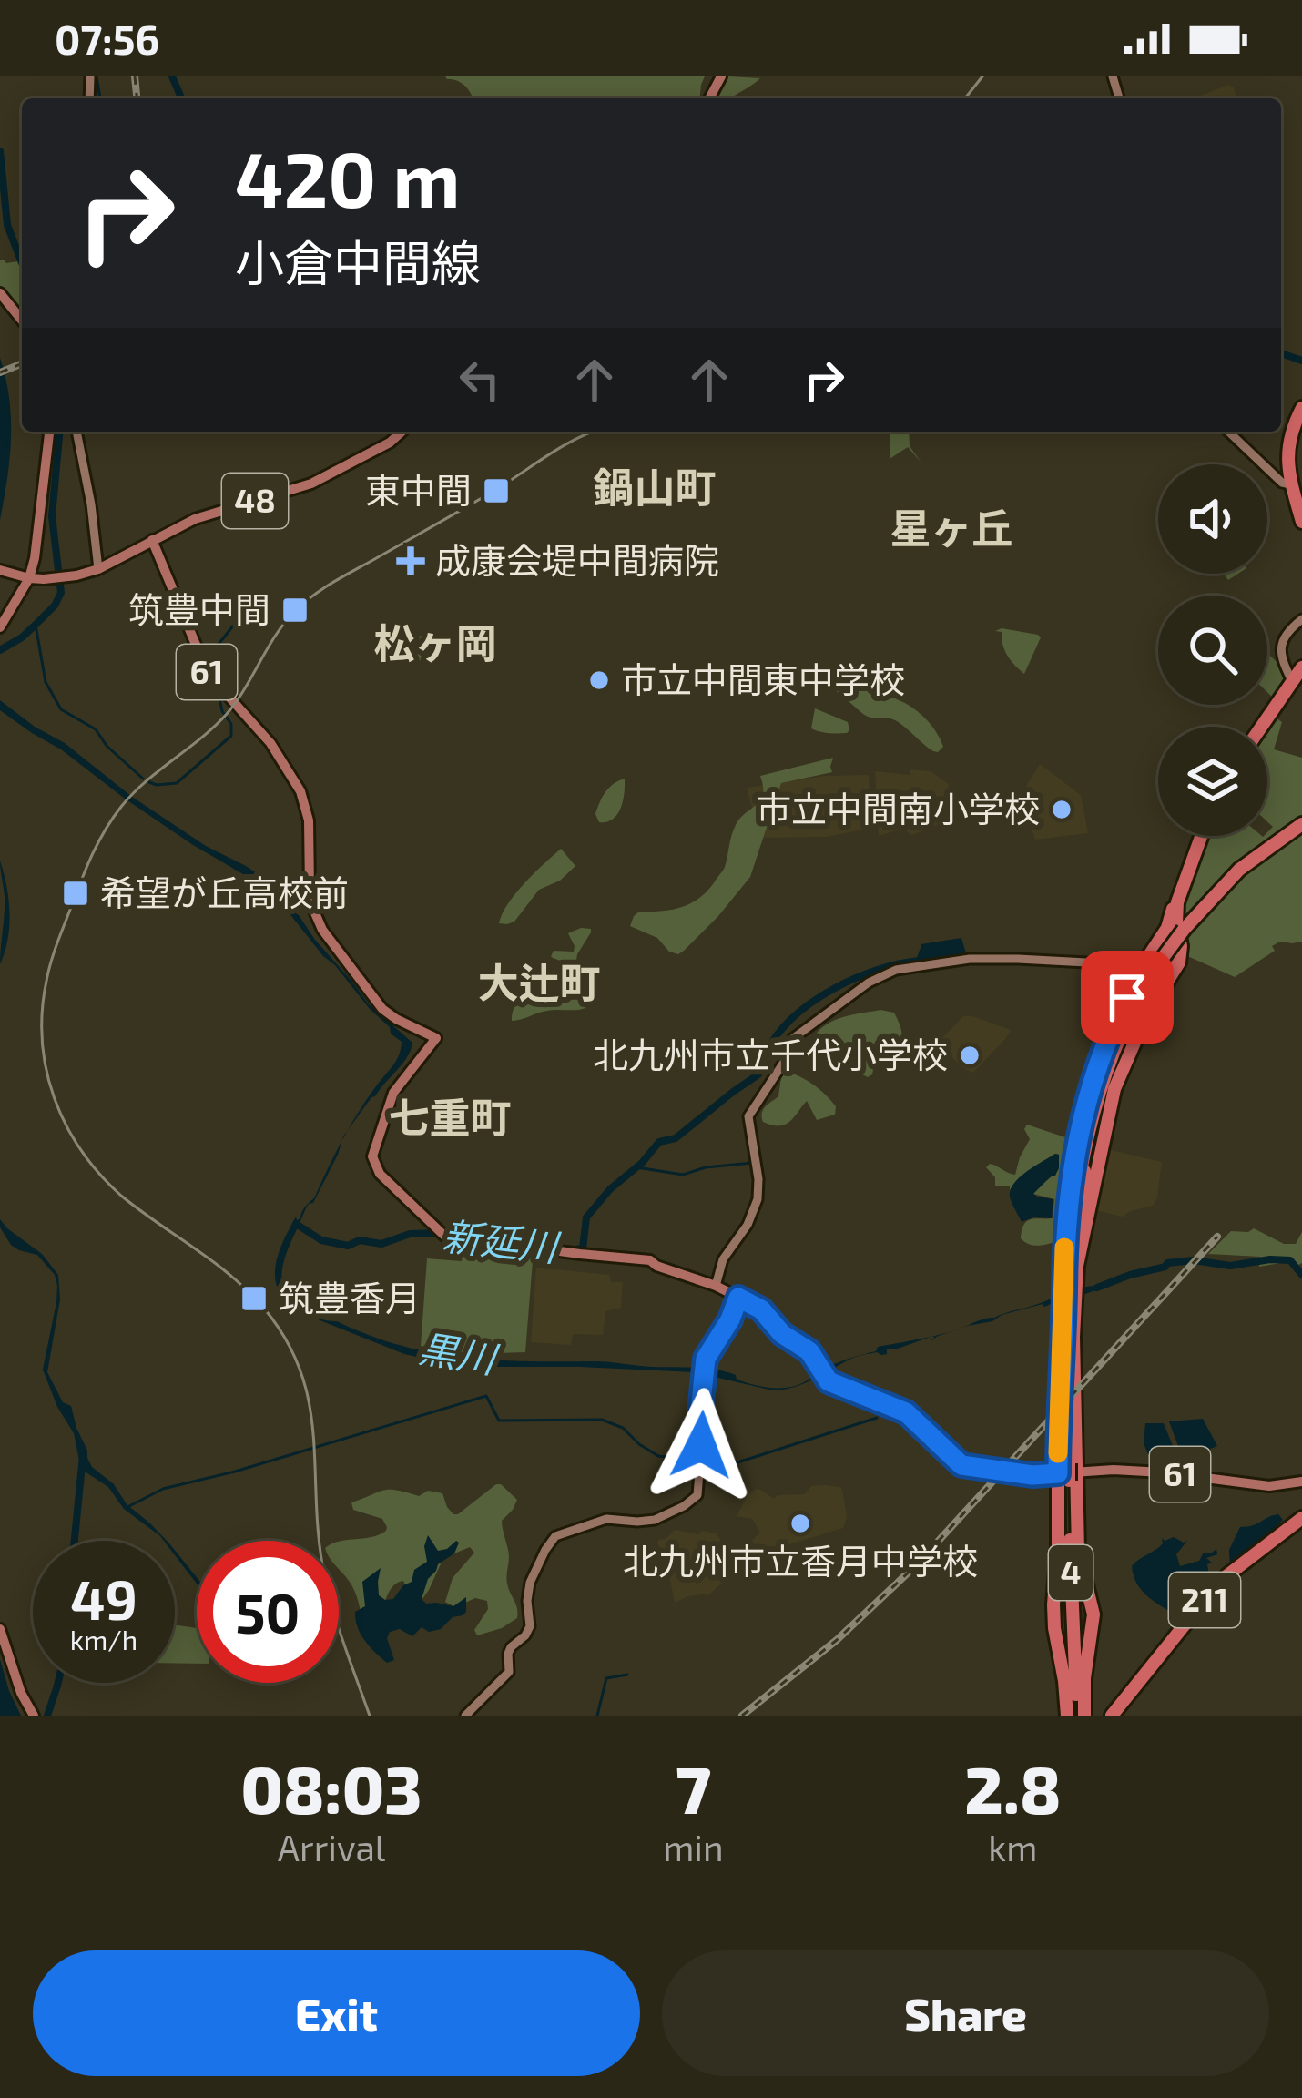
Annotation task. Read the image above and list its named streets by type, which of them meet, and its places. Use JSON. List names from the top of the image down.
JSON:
{
  "streets": {
    "highway": ["4", "211"],
    "main road": ["48", "61"]
  },
  "crossings": [
    ["48", "61"],
    ["61", "4"]
  ],
  "districts": [
    "鍋山町",
    "星ヶ丘",
    "松ヶ岡",
    "大辻町",
    "七重町"
  ],
  "water": ["新延川", "黒川"],
  "places": {
    "transit": [
      "東中間",
      "筑豊中間",
      "希望が丘高校前",
      "筑豊香月"
    ],
    "health": ["成康会堤中間病院"],
    "other": [
      "市立中間東中学校",
      "市立中間南小学校",
      "北九州市立千代小学校",
      "北九州市立香月中学校"
    ]
  },
  "page": {
    "status": "07:56",
    "turn": ["420 m", "小倉中間線"],
    "speed": "49 km/h",
    "limit": "50",
    "eta": [
      "08:03",
      "Arrival",
      "7",
      "min",
      "2.8",
      "km"
    ],
    "buttons": ["Exit", "Share"]
  }
}
